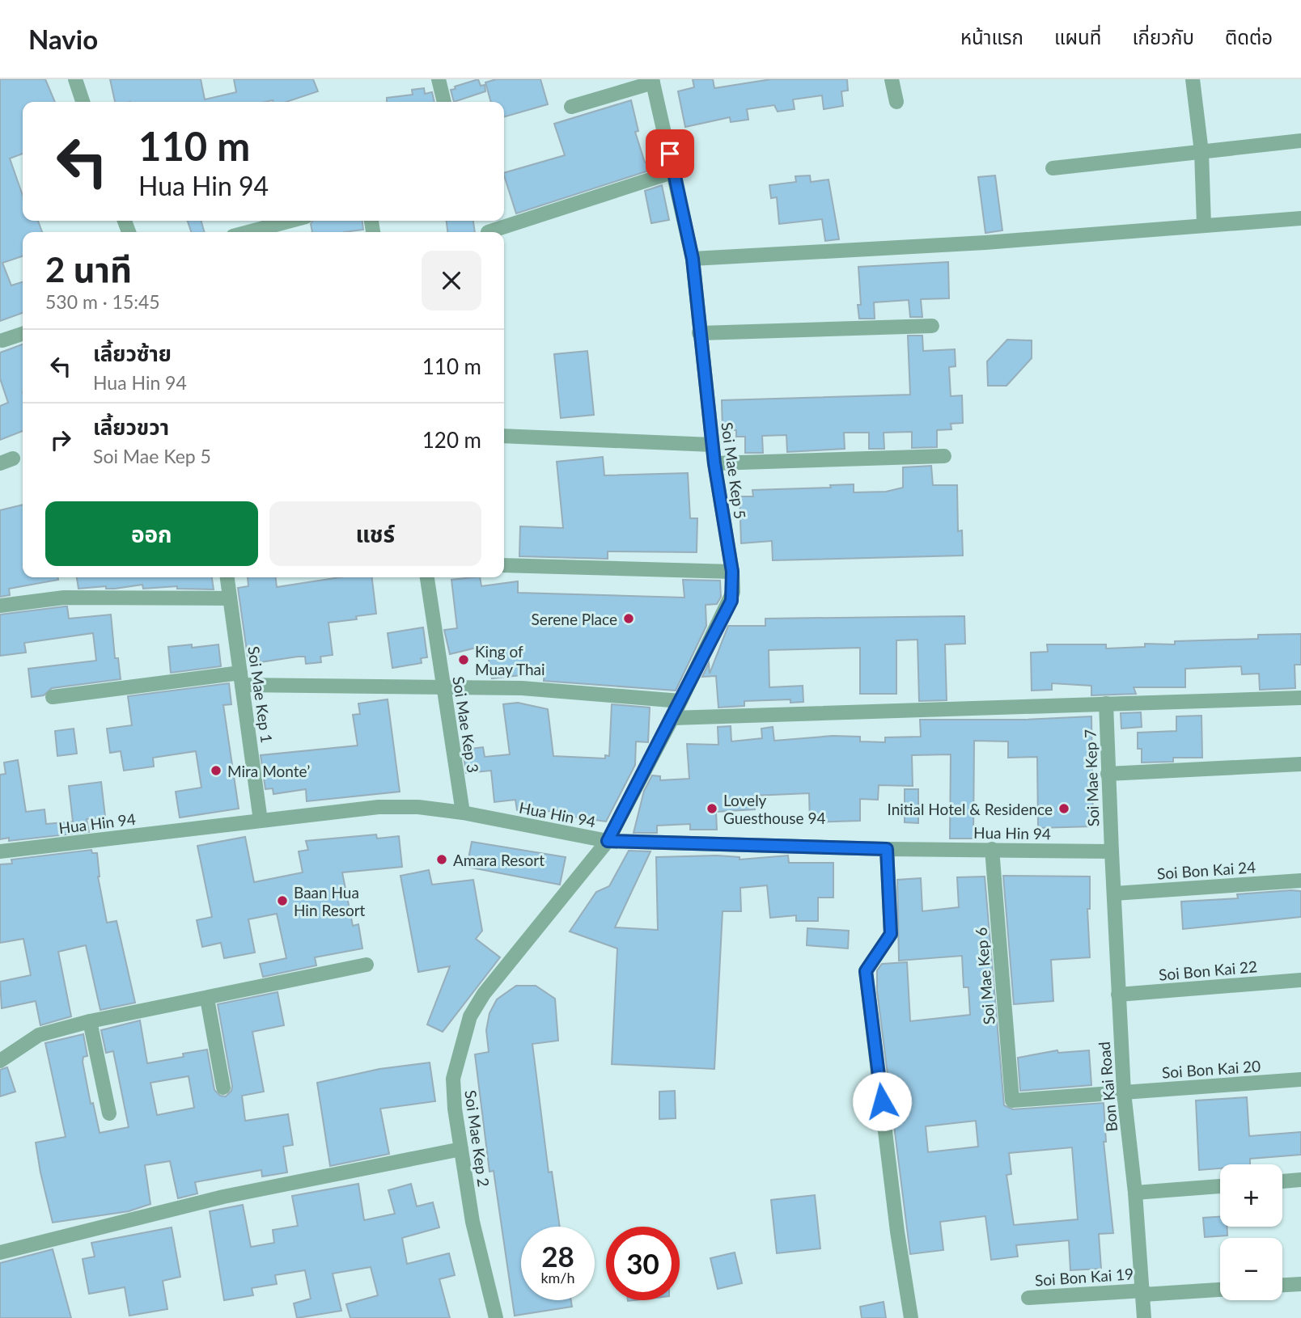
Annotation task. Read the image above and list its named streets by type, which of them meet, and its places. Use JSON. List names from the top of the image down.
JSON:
{
  "streets": {
    "street": [
      "Soi Mae Kep 5",
      "Soi Mae Kep 1",
      "Soi Mae Kep 3",
      "Soi Mae Kep 7",
      "Hua Hin 94",
      "Soi Bon Kai 24",
      "Soi Bon Kai 22",
      "Soi Mae Kep 6",
      "Soi Bon Kai 20",
      "Bon Kai Road",
      "Soi Mae Kep 2",
      "Soi Bon Kai 19"
    ]
  },
  "crossings": [
    ["Soi Mae Kep 5", "Hua Hin 94"],
    ["Soi Mae Kep 5", "Soi Mae Kep 2"],
    ["Soi Mae Kep 1", "Hua Hin 94"],
    ["Soi Mae Kep 3", "Hua Hin 94"],
    ["Soi Mae Kep 7", "Hua Hin 94"],
    ["Soi Mae Kep 7", "Bon Kai Road"],
    ["Hua Hin 94", "Soi Mae Kep 6"],
    ["Hua Hin 94", "Bon Kai Road"],
    ["Hua Hin 94", "Soi Mae Kep 2"],
    ["Soi Bon Kai 24", "Bon Kai Road"],
    ["Soi Bon Kai 22", "Bon Kai Road"],
    ["Soi Mae Kep 6", "Soi Bon Kai 20"],
    ["Soi Bon Kai 20", "Bon Kai Road"],
    ["Bon Kai Road", "Soi Bon Kai 19"]
  ],
  "places": [
    "Serene Place",
    "King of Muay Thai",
    "Mira Monte’",
    "Lovely Guesthouse 94",
    "Initial Hotel & Residence",
    "Amara Resort",
    "Baan Hua Hin Resort"
  ],
  "page": {
    "header": "Navio",
    "nav": [
      "หน้าแรก",
      "แผนที่",
      "เกี่ยวกับ",
      "ติดต่อ"
    ],
    "turn": ["110 m", "Hua Hin 94"],
    "heading": ["2 นาที", "530 m · 15:45"],
    "list": [
      {
        "name": "เลี้ยวซ้าย",
        "note": "Hua Hin 94",
        "value": "110 m"
      },
      {
        "name": "เลี้ยวขวา",
        "note": "Soi Mae Kep 5",
        "value": "120 m"
      }
    ],
    "buttons": ["ออก", "แชร์"],
    "map_buttons": ["+", "−"],
    "speed": "28 km/h",
    "limit": "30"
  }
}
